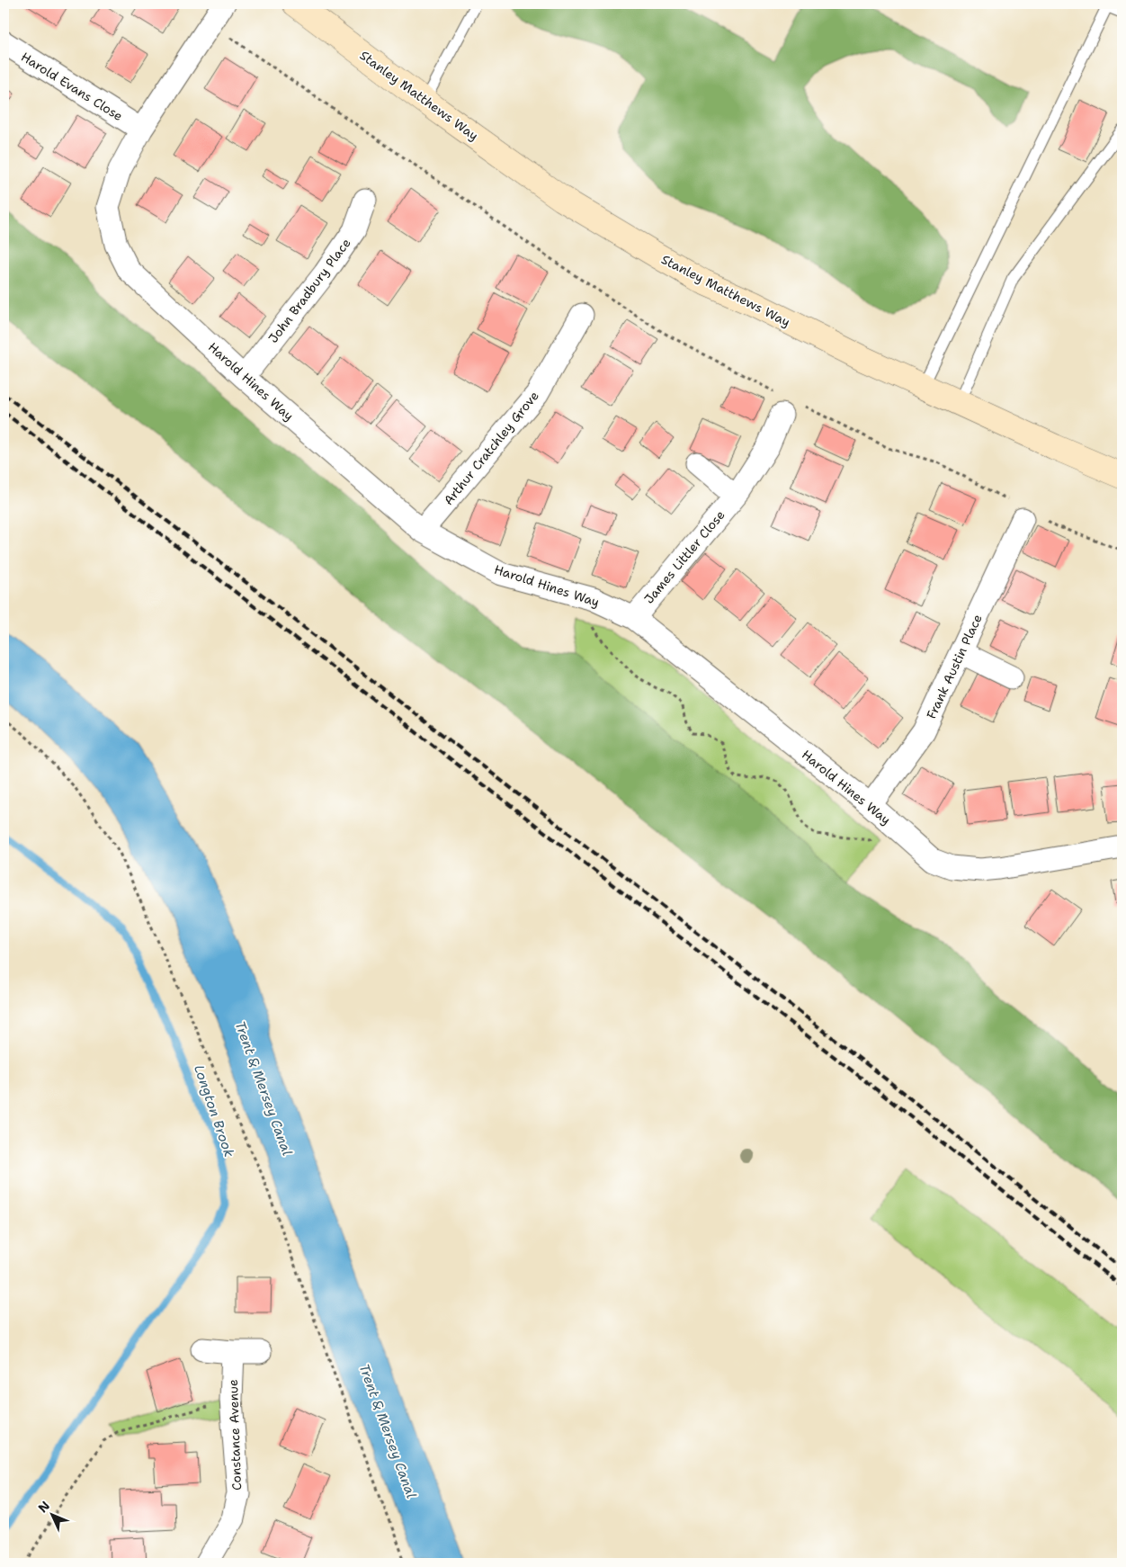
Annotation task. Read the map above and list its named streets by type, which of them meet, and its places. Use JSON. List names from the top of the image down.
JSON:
{
  "streets": {
    "main road": ["Stanley Matthews Way"],
    "street": [
      "Harold Evans Close",
      "John Bradbury Place",
      "Harold Hines Way",
      "Arthur Cratchley Grove",
      "James Littler Close",
      "Frank Austin Place",
      "Constance Avenue"
    ]
  },
  "crossings": [
    ["Harold Evans Close", "Harold Hines Way"],
    ["John Bradbury Place", "Harold Hines Way"],
    ["Harold Hines Way", "Arthur Cratchley Grove"],
    ["Harold Hines Way", "James Littler Close"],
    ["Harold Hines Way", "Frank Austin Place"]
  ],
  "water": ["Trent & Mersey Canal", "Longton Brook"],
  "north": "top left"
}
